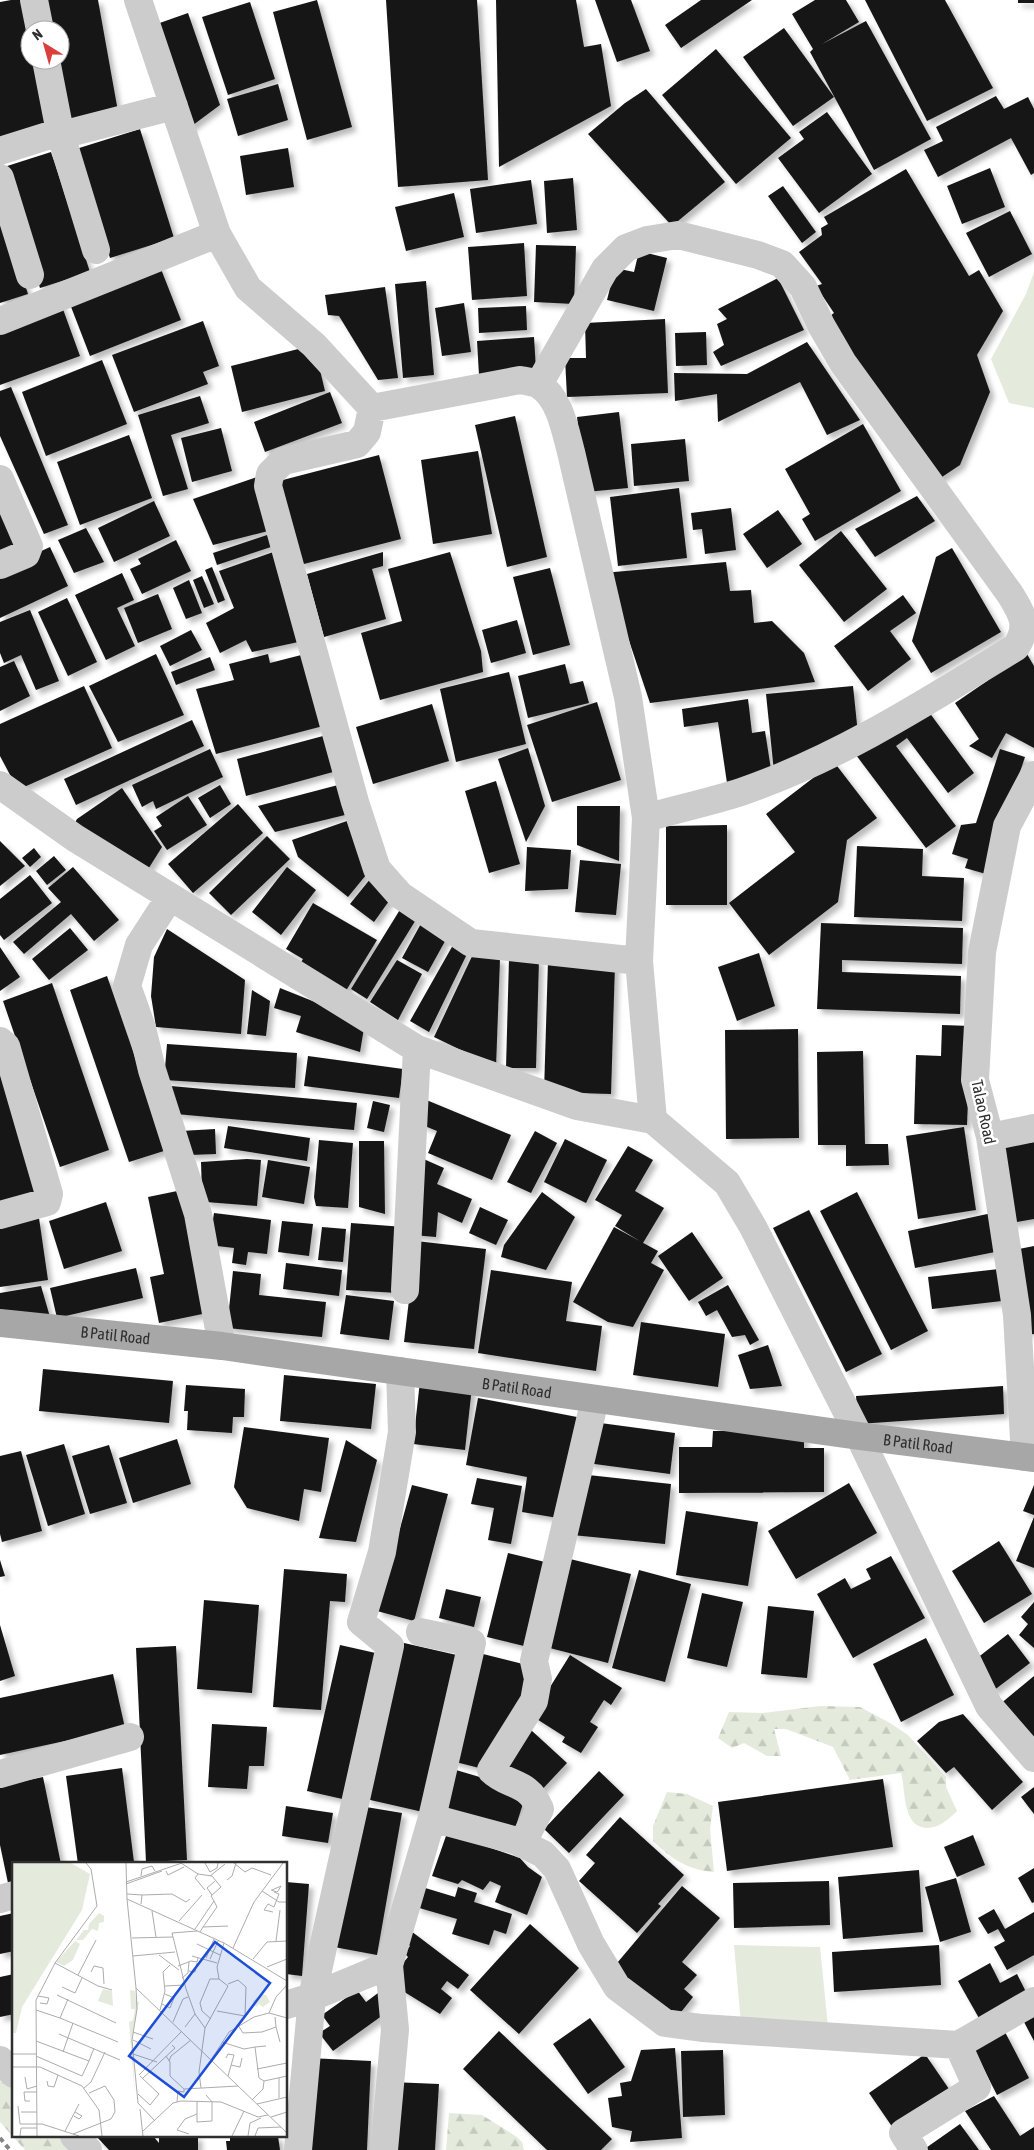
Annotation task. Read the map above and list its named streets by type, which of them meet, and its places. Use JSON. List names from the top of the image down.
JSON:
{
  "streets": {
    "main road": ["B Patil Road"],
    "street": ["Talao Road"]
  },
  "crossings": [
    ["Talao Road", "B Patil Road"]
  ],
  "north": "top left"
}
